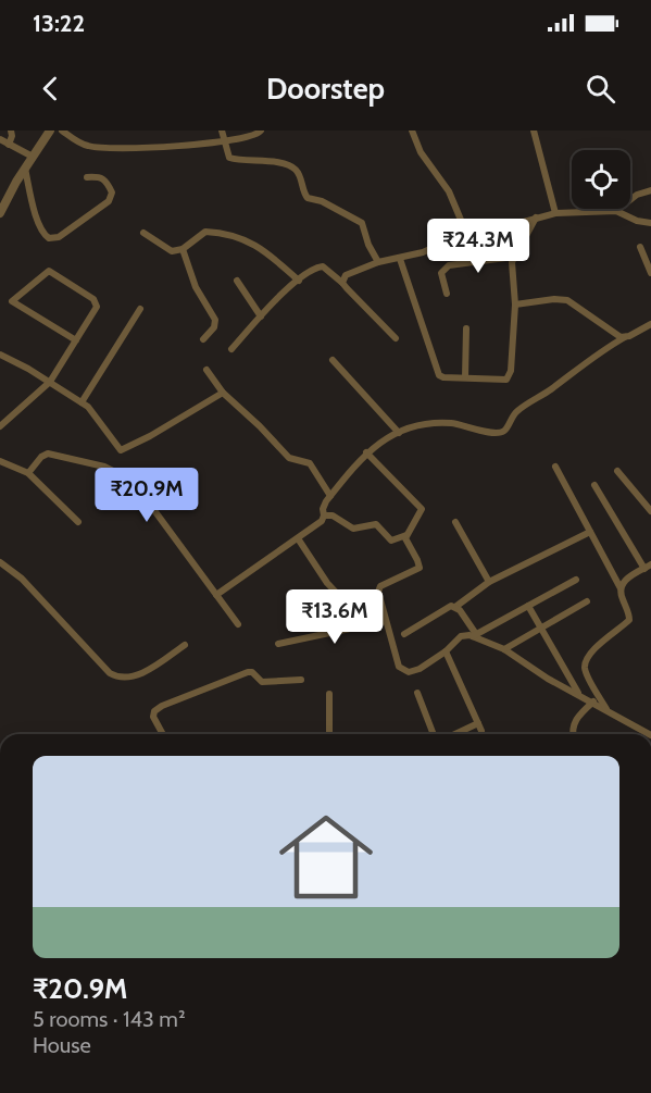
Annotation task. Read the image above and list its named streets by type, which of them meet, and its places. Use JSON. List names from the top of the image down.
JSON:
{
  "page": {
    "status": "13:22",
    "header": "Doorstep",
    "price": ["₹24.3M", "₹20.9M", "₹13.6M"],
    "list": [
      {
        "name": "₹20.9M",
        "note": "5 rooms · 143 m² · House"
      }
    ]
  }
}
